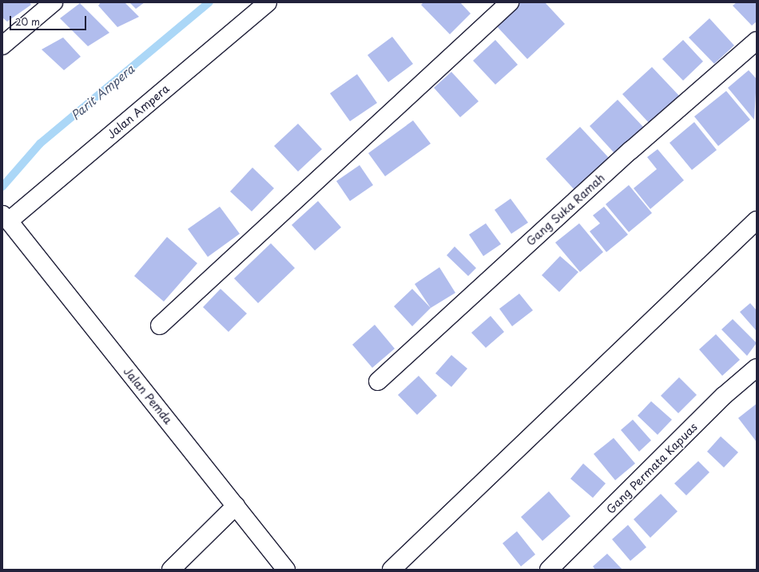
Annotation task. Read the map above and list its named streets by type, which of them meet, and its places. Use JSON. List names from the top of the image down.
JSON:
{
  "streets": {
    "street": [
      "Jalan Ampera",
      "Gang Suka Ramah",
      "Jalan Pemda",
      "Gang Permata Kapuas"
    ]
  },
  "crossings": [
    ["Jalan Ampera", "Jalan Pemda"]
  ],
  "water": ["Parit Ampera"],
  "scale_bar": "20 m"
}
